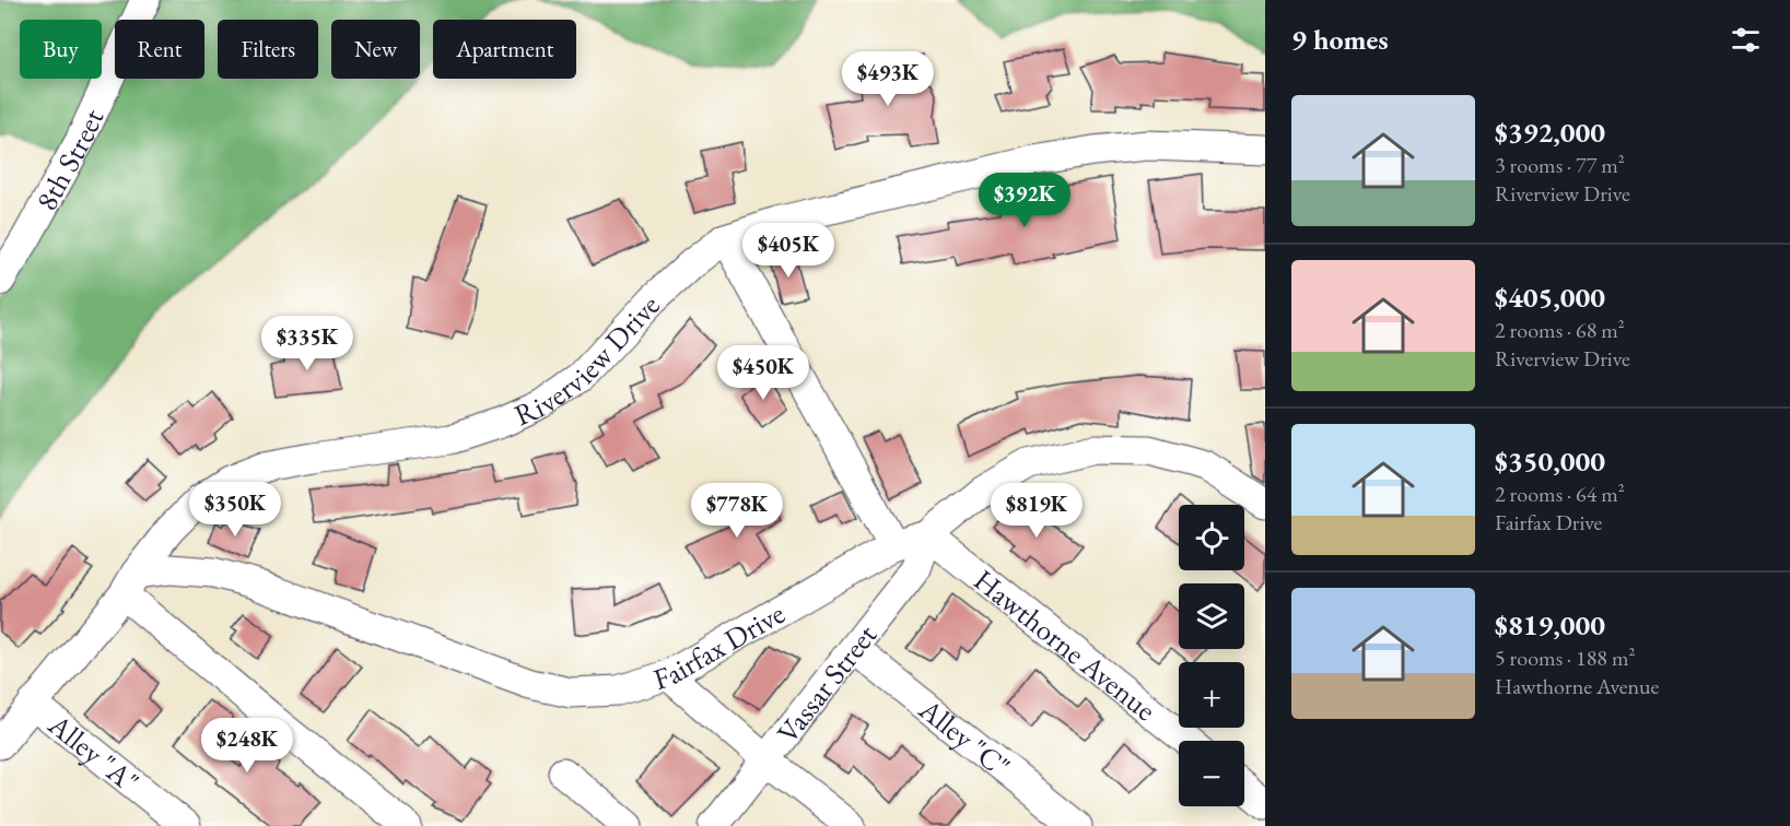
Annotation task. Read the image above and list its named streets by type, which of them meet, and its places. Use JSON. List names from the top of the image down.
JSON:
{
  "streets": {
    "street": [
      "8th Street",
      "Riverview Drive",
      "Fairfax Drive",
      "Hawthorne Avenue",
      "Vassar Street",
      "Alley \"C\"",
      "Alley \"A\""
    ]
  },
  "crossings": [
    ["Riverview Drive", "Fairfax Drive"],
    ["Riverview Drive", "Alley \"A\""],
    ["Fairfax Drive", "Hawthorne Avenue"],
    ["Fairfax Drive", "Vassar Street"],
    ["Hawthorne Avenue", "Vassar Street"],
    ["Vassar Street", "Alley \"C\""]
  ],
  "page": {
    "heading": "9 homes",
    "chip": [
      "Buy",
      "Rent",
      "Filters",
      "New",
      "Apartment"
    ],
    "price": [
      "$493K",
      "$392K",
      "$405K",
      "$335K",
      "$450K",
      "$350K",
      "$778K",
      "$819K",
      "$248K"
    ],
    "list": [
      {
        "name": "$392,000",
        "note": "3 rooms · 77 m² · Riverview Drive"
      },
      {
        "name": "$405,000",
        "note": "2 rooms · 68 m² · Riverview Drive"
      },
      {
        "name": "$350,000",
        "note": "2 rooms · 64 m² · Fairfax Drive"
      },
      {
        "name": "$819,000",
        "note": "5 rooms · 188 m² · Hawthorne Avenue"
      }
    ],
    "map_buttons": ["+", "−"]
  }
}
